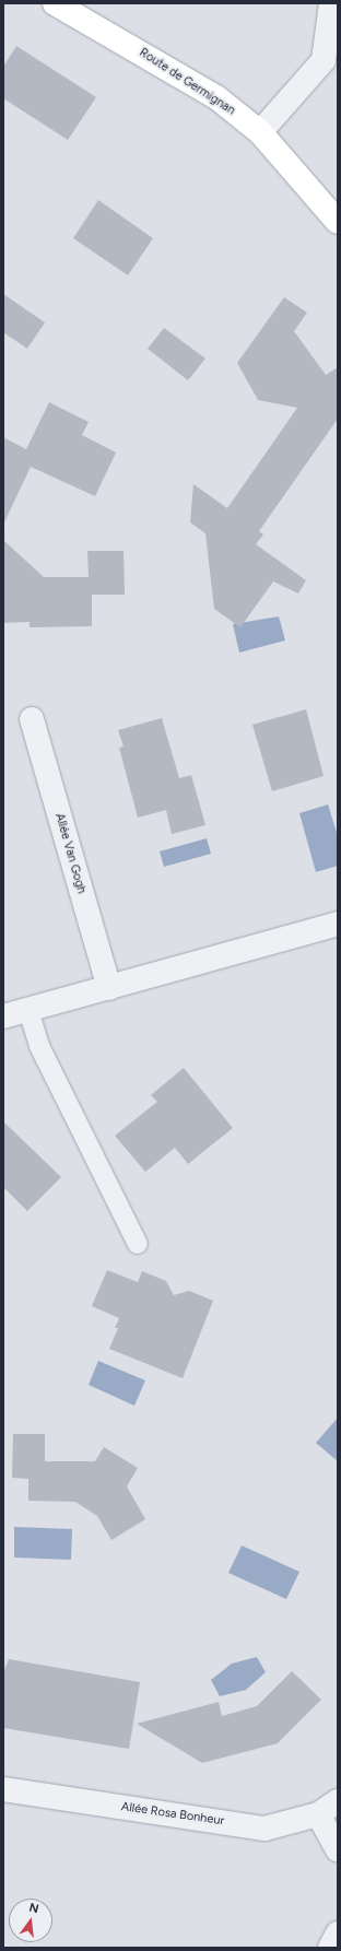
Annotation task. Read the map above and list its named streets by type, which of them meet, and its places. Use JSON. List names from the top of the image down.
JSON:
{
  "streets": {
    "street": ["Route de Germignan", "Allée Van Gogh", "Allée Rosa Bonheur"]
  },
  "north": "top"
}
